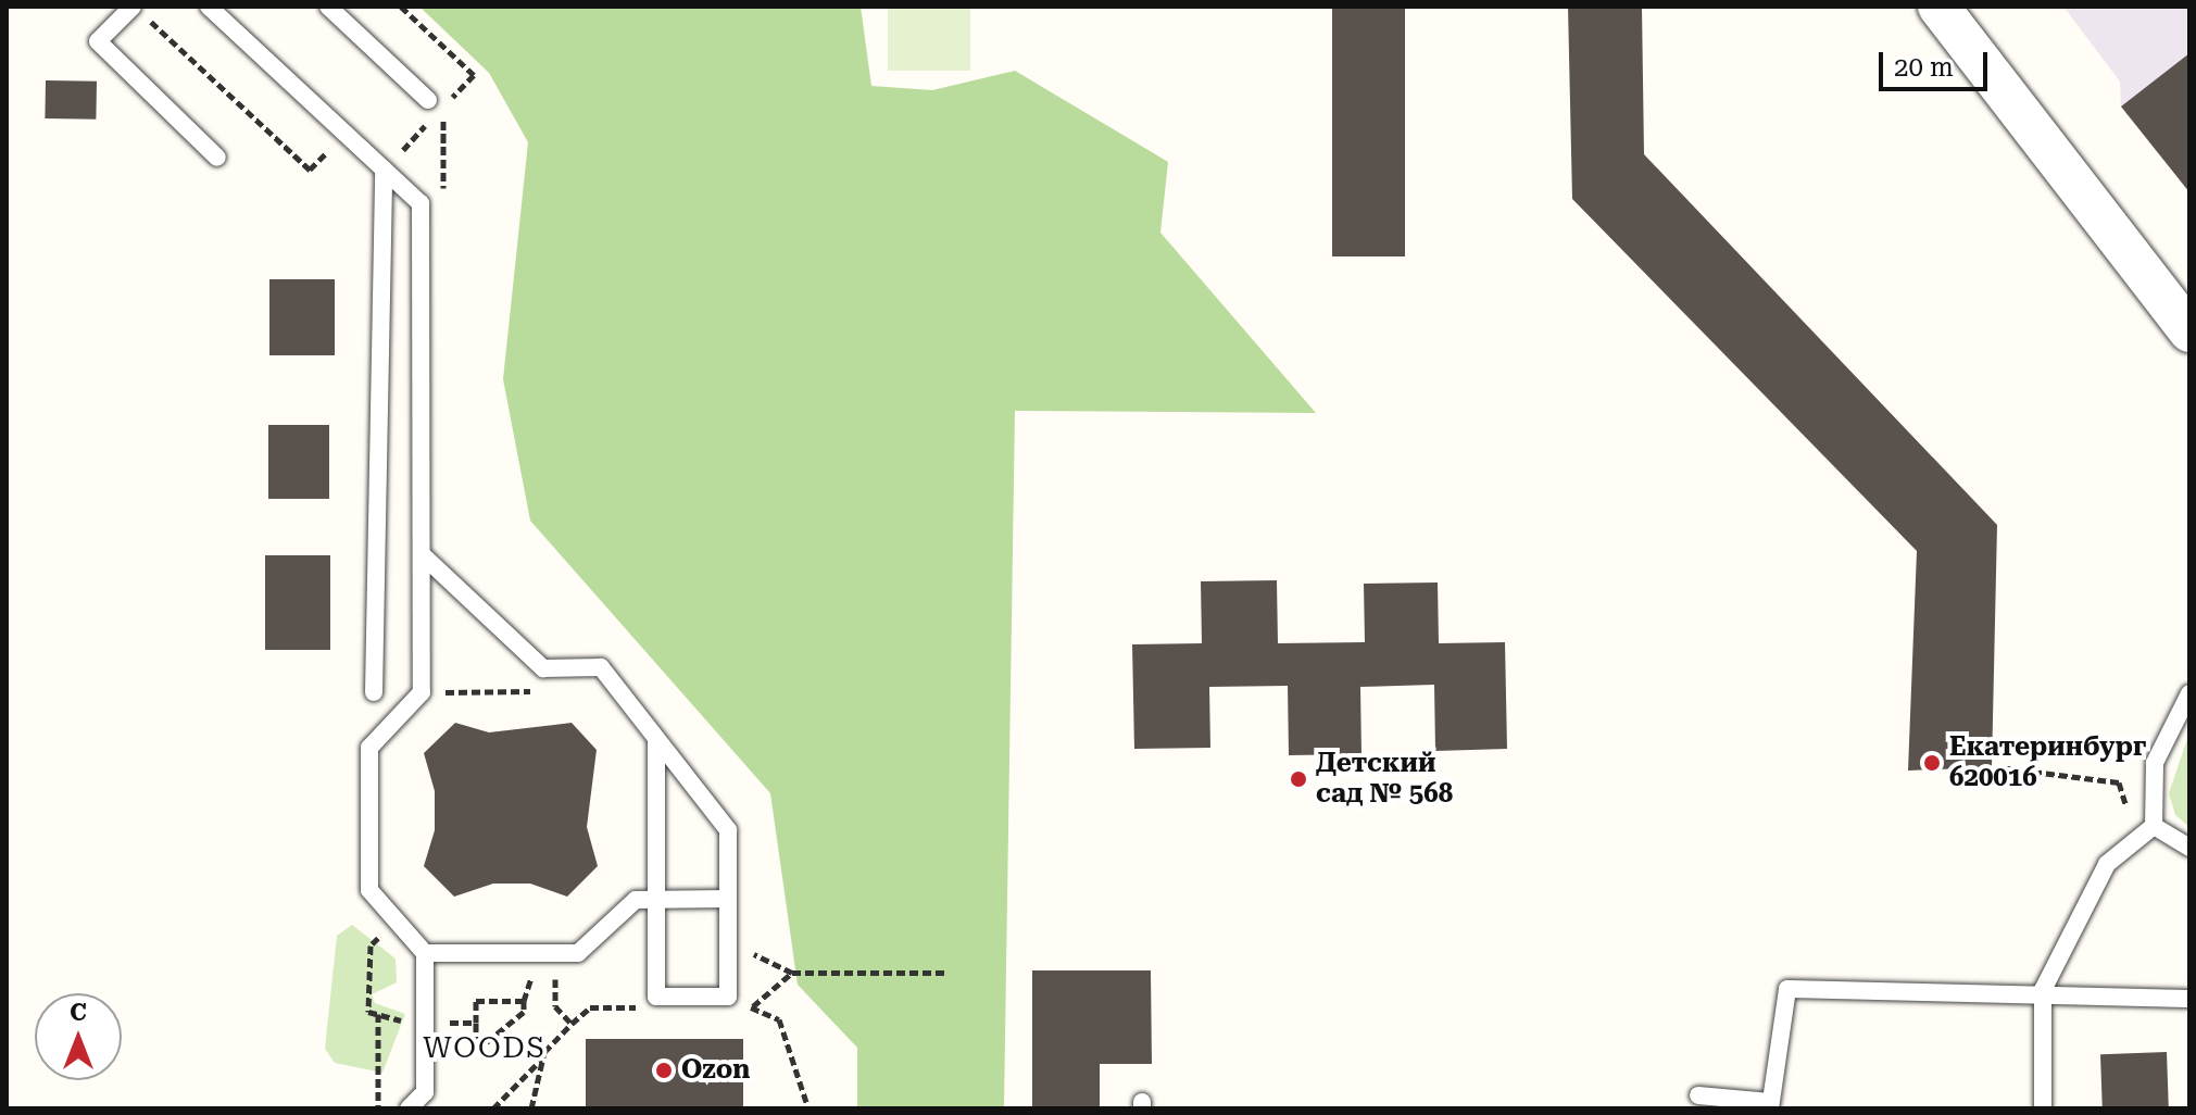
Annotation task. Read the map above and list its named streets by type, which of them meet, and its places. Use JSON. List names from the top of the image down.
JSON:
{
  "districts": ["WOODS"],
  "places": ["Екатеринбург 620016", "Детский сад № 568", "Ozon"],
  "scale_bar": "20 m",
  "north": "top"
}
